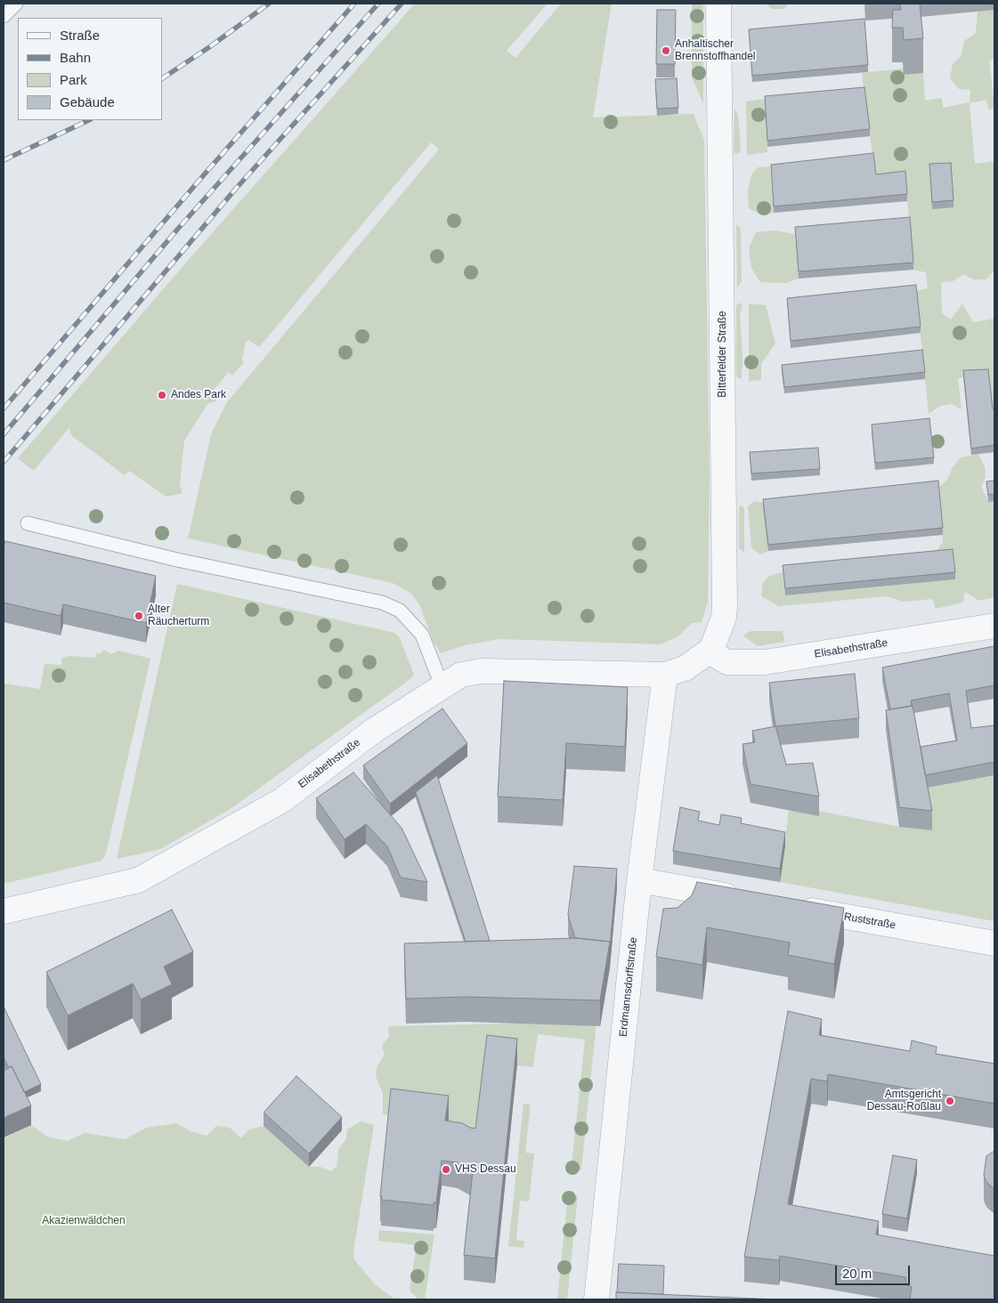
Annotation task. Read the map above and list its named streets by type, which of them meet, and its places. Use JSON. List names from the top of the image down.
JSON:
{
  "streets": {
    "street": [
      "Bitterfelder Straße",
      "Elisabethstraße",
      "Ruststraße",
      "Erdmannsdorffstraße"
    ]
  },
  "crossings": [
    ["Bitterfelder Straße", "Elisabethstraße"],
    ["Bitterfelder Straße", "Erdmannsdorffstraße"],
    ["Elisabethstraße", "Erdmannsdorffstraße"]
  ],
  "parks": ["Akazienwäldchen"],
  "places": [
    "Anhaltischer Brennstoffhandel",
    "Andes Park",
    "Alter Räucherturm",
    "Amtsgericht Dessau-Roßlau",
    "VHS Dessau"
  ],
  "legend": [
    "Straße",
    "Bahn",
    "Park",
    "Gebäude"
  ],
  "scale_bar": "20 m"
}
